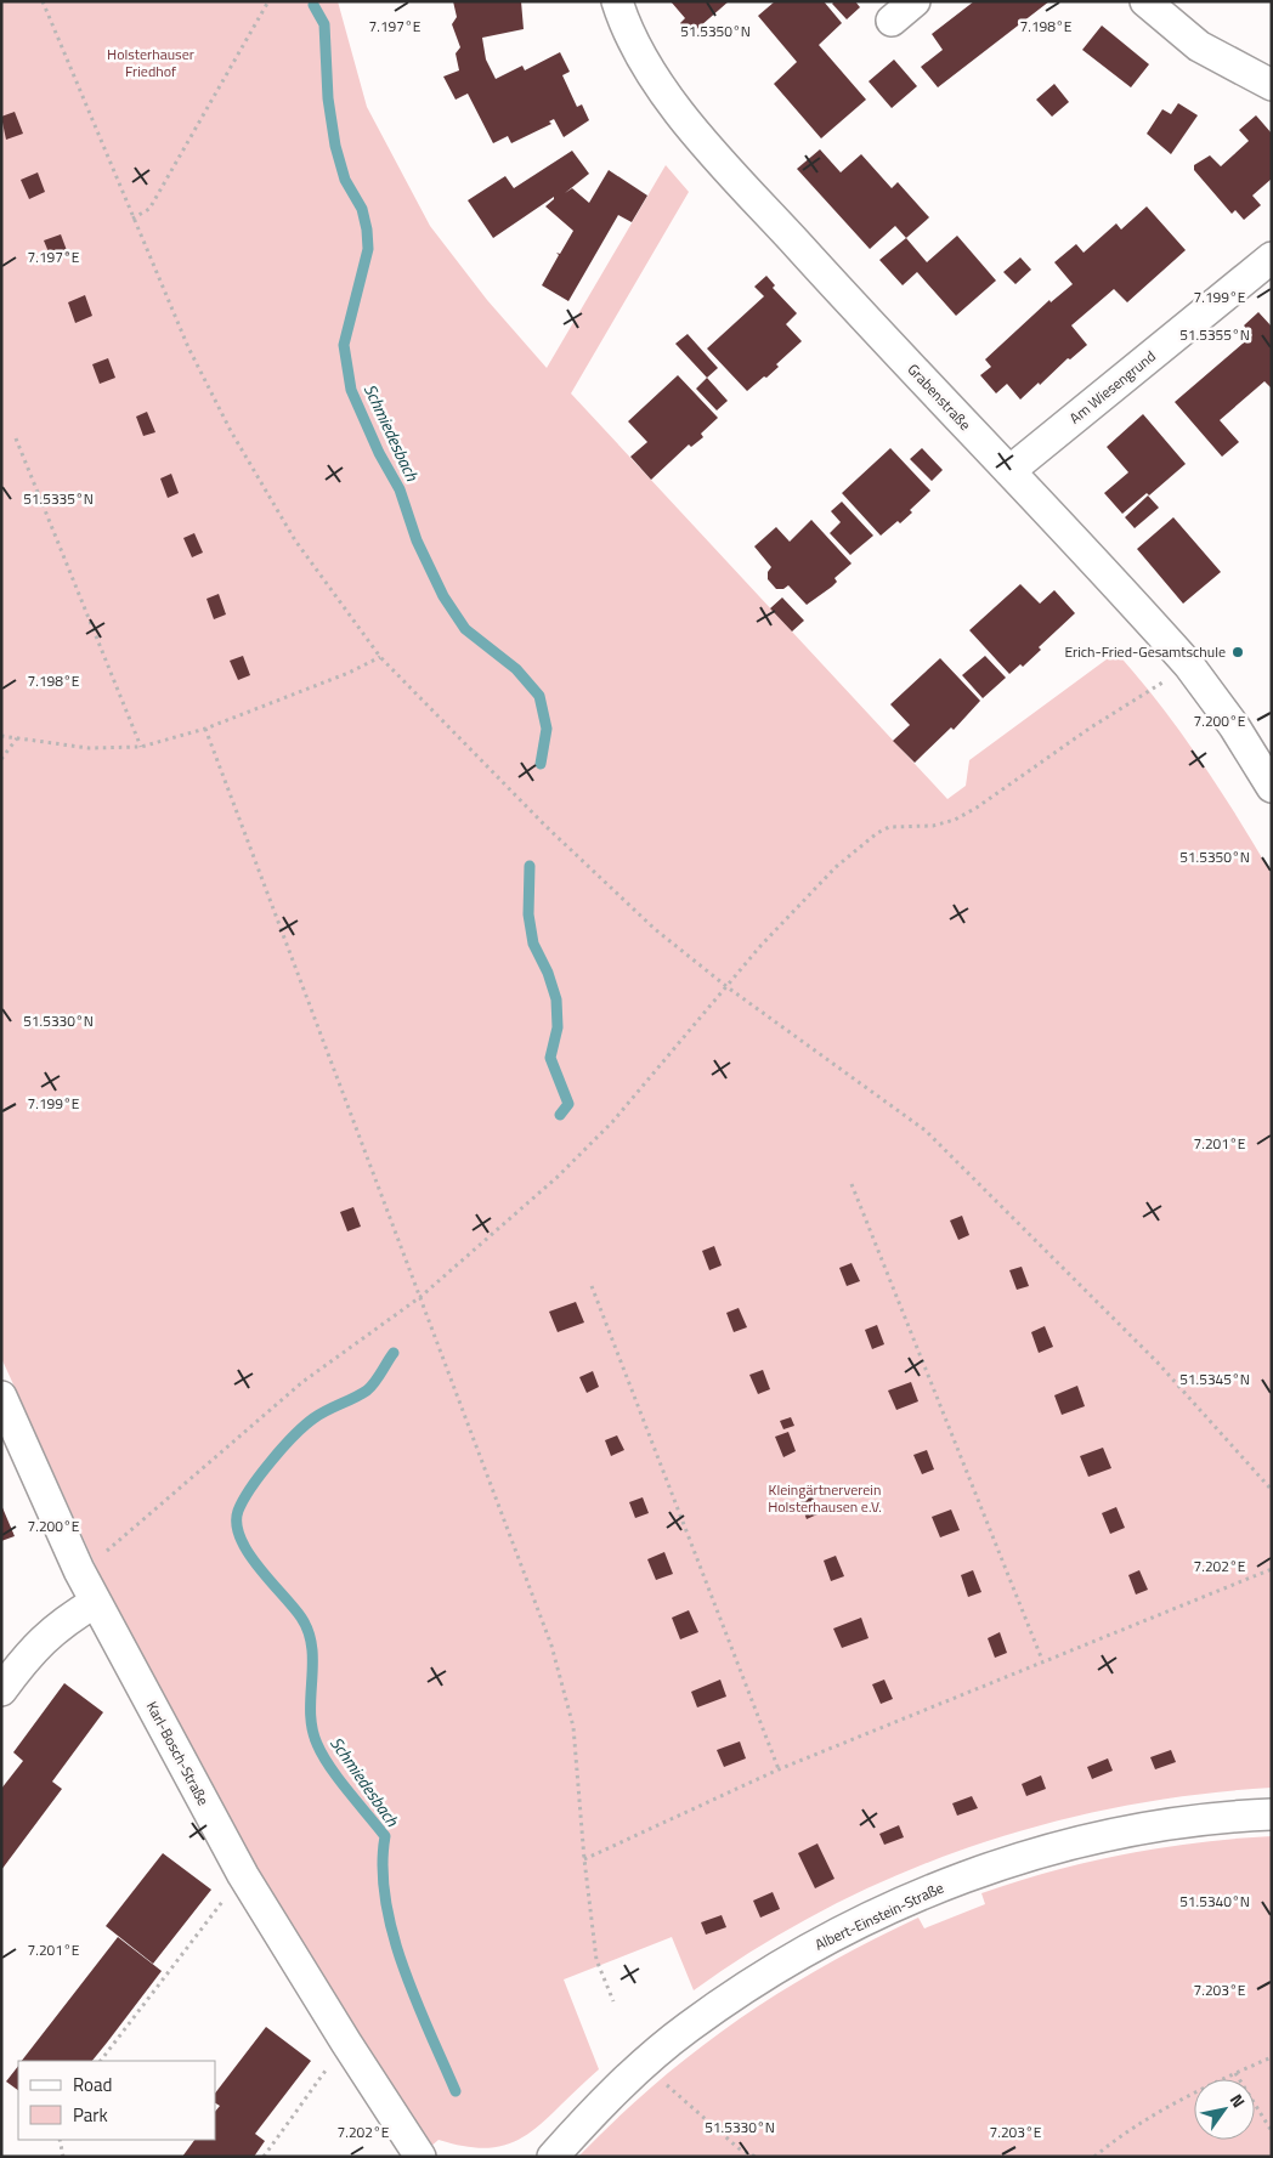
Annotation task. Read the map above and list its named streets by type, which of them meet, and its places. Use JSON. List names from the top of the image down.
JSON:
{
  "streets": {
    "street": [
      "Am Wiesengrund",
      "Grabenstraße",
      "Karl-Bosch-Straße",
      "Albert-Einstein-Straße"
    ]
  },
  "crossings": [
    ["Am Wiesengrund", "Grabenstraße"]
  ],
  "water": ["Schmiedesbach"],
  "parks": ["Holsterhauser Friedhof", "Kleingärtnerverein Holsterhausen e.V."],
  "places": ["Erich-Fried-Gesamtschule"],
  "legend": ["Road", "Park"],
  "north": "top right",
  "coordinates": [
    "7.197°E",
    "7.198°E",
    "51.5350°N",
    "7.199°E",
    "51.5355°N",
    "51.5335°N",
    "7.200°E",
    "51.5330°N",
    "7.201°E",
    "51.5345°N",
    "7.202°E",
    "51.5340°N",
    "7.203°E"
  ]
}
